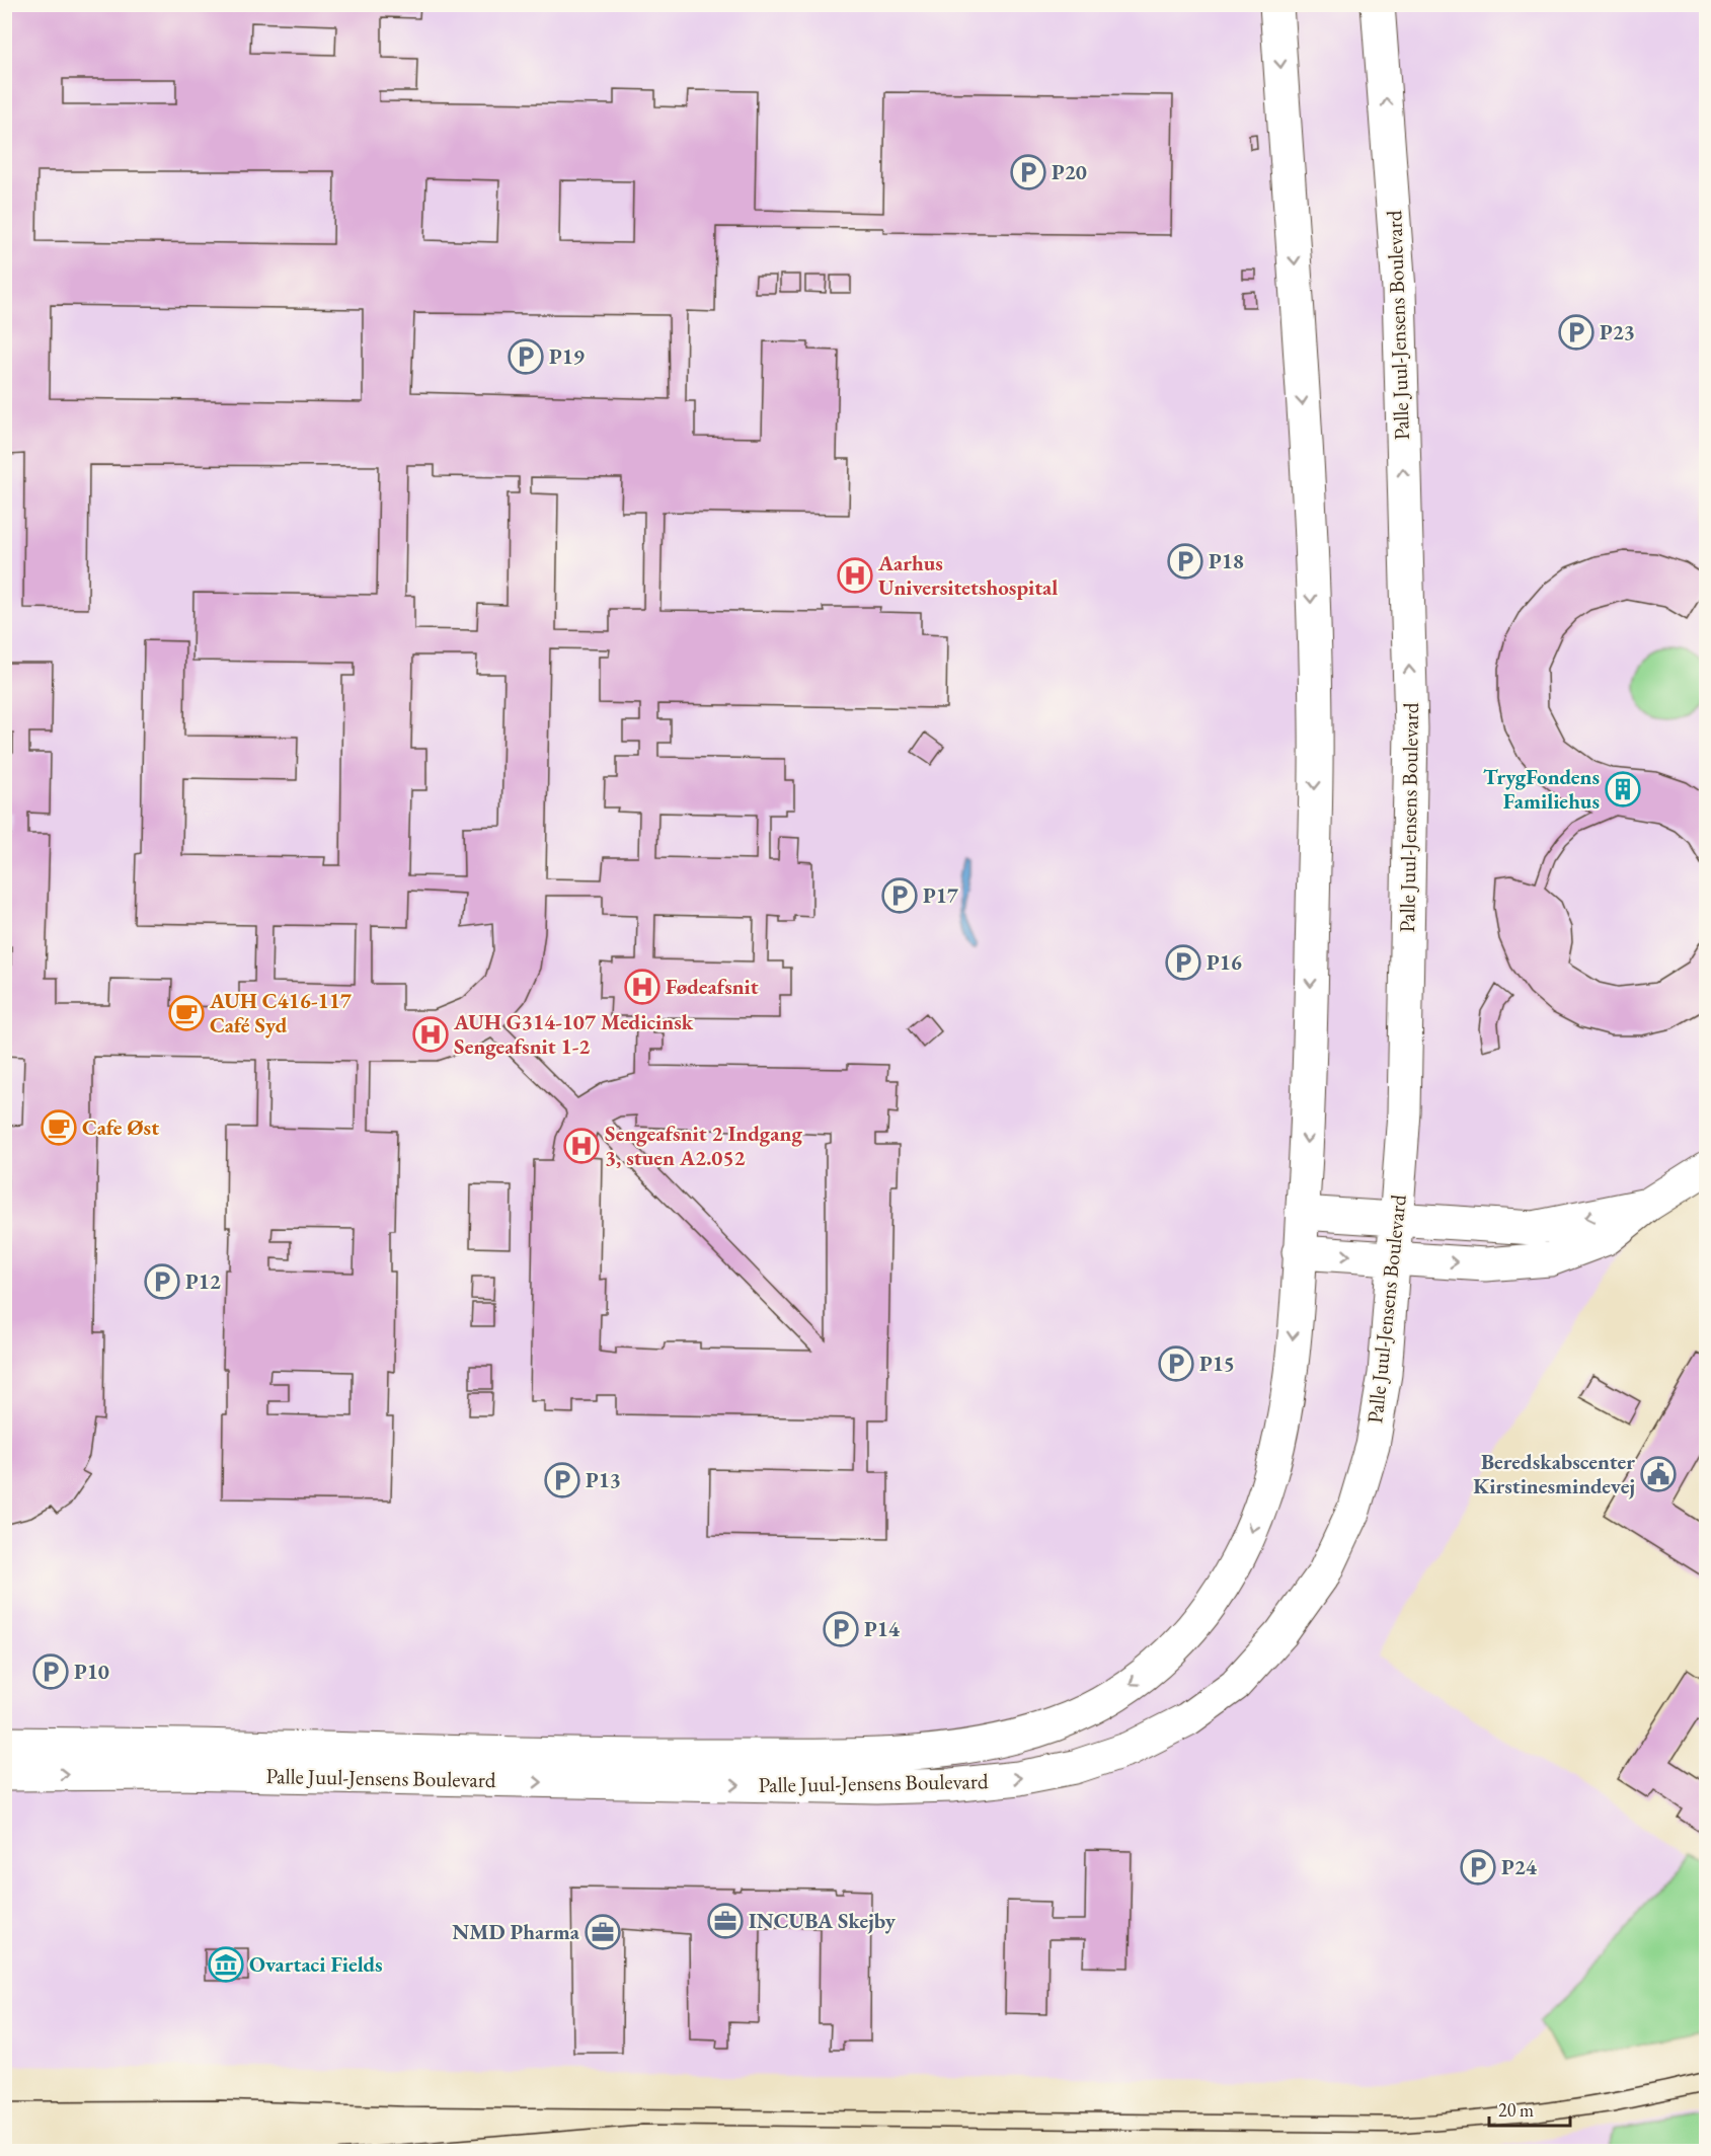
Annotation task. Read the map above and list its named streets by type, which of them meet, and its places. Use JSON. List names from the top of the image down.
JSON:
{
  "streets": {
    "street": ["Palle Juul-Jensens Boulevard"]
  },
  "places": {
    "parking": [
      "P20",
      "P23",
      "P19",
      "P18",
      "P17",
      "P16",
      "P12",
      "P15",
      "P13",
      "P14",
      "P10",
      "P24"
    ],
    "hospital": [
      "Aarhus Universitetshospital",
      "Fødeafsnit",
      "AUH G314-107 Medicinsk Sengeafsnit 1-2",
      "Sengeafsnit 2 Indgang 3, stuen A2.052"
    ],
    "building": ["TrygFondens Familiehus"],
    "cafe": ["AUH C416-117 Café Syd", "Cafe Øst"],
    "public building": ["Beredskabscenter Kirstinesmindevej"],
    "office": ["INCUBA Skejby", "NMD Pharma"],
    "museum": ["Ovartaci Fields"]
  },
  "scale_bar": "20 m"
}
